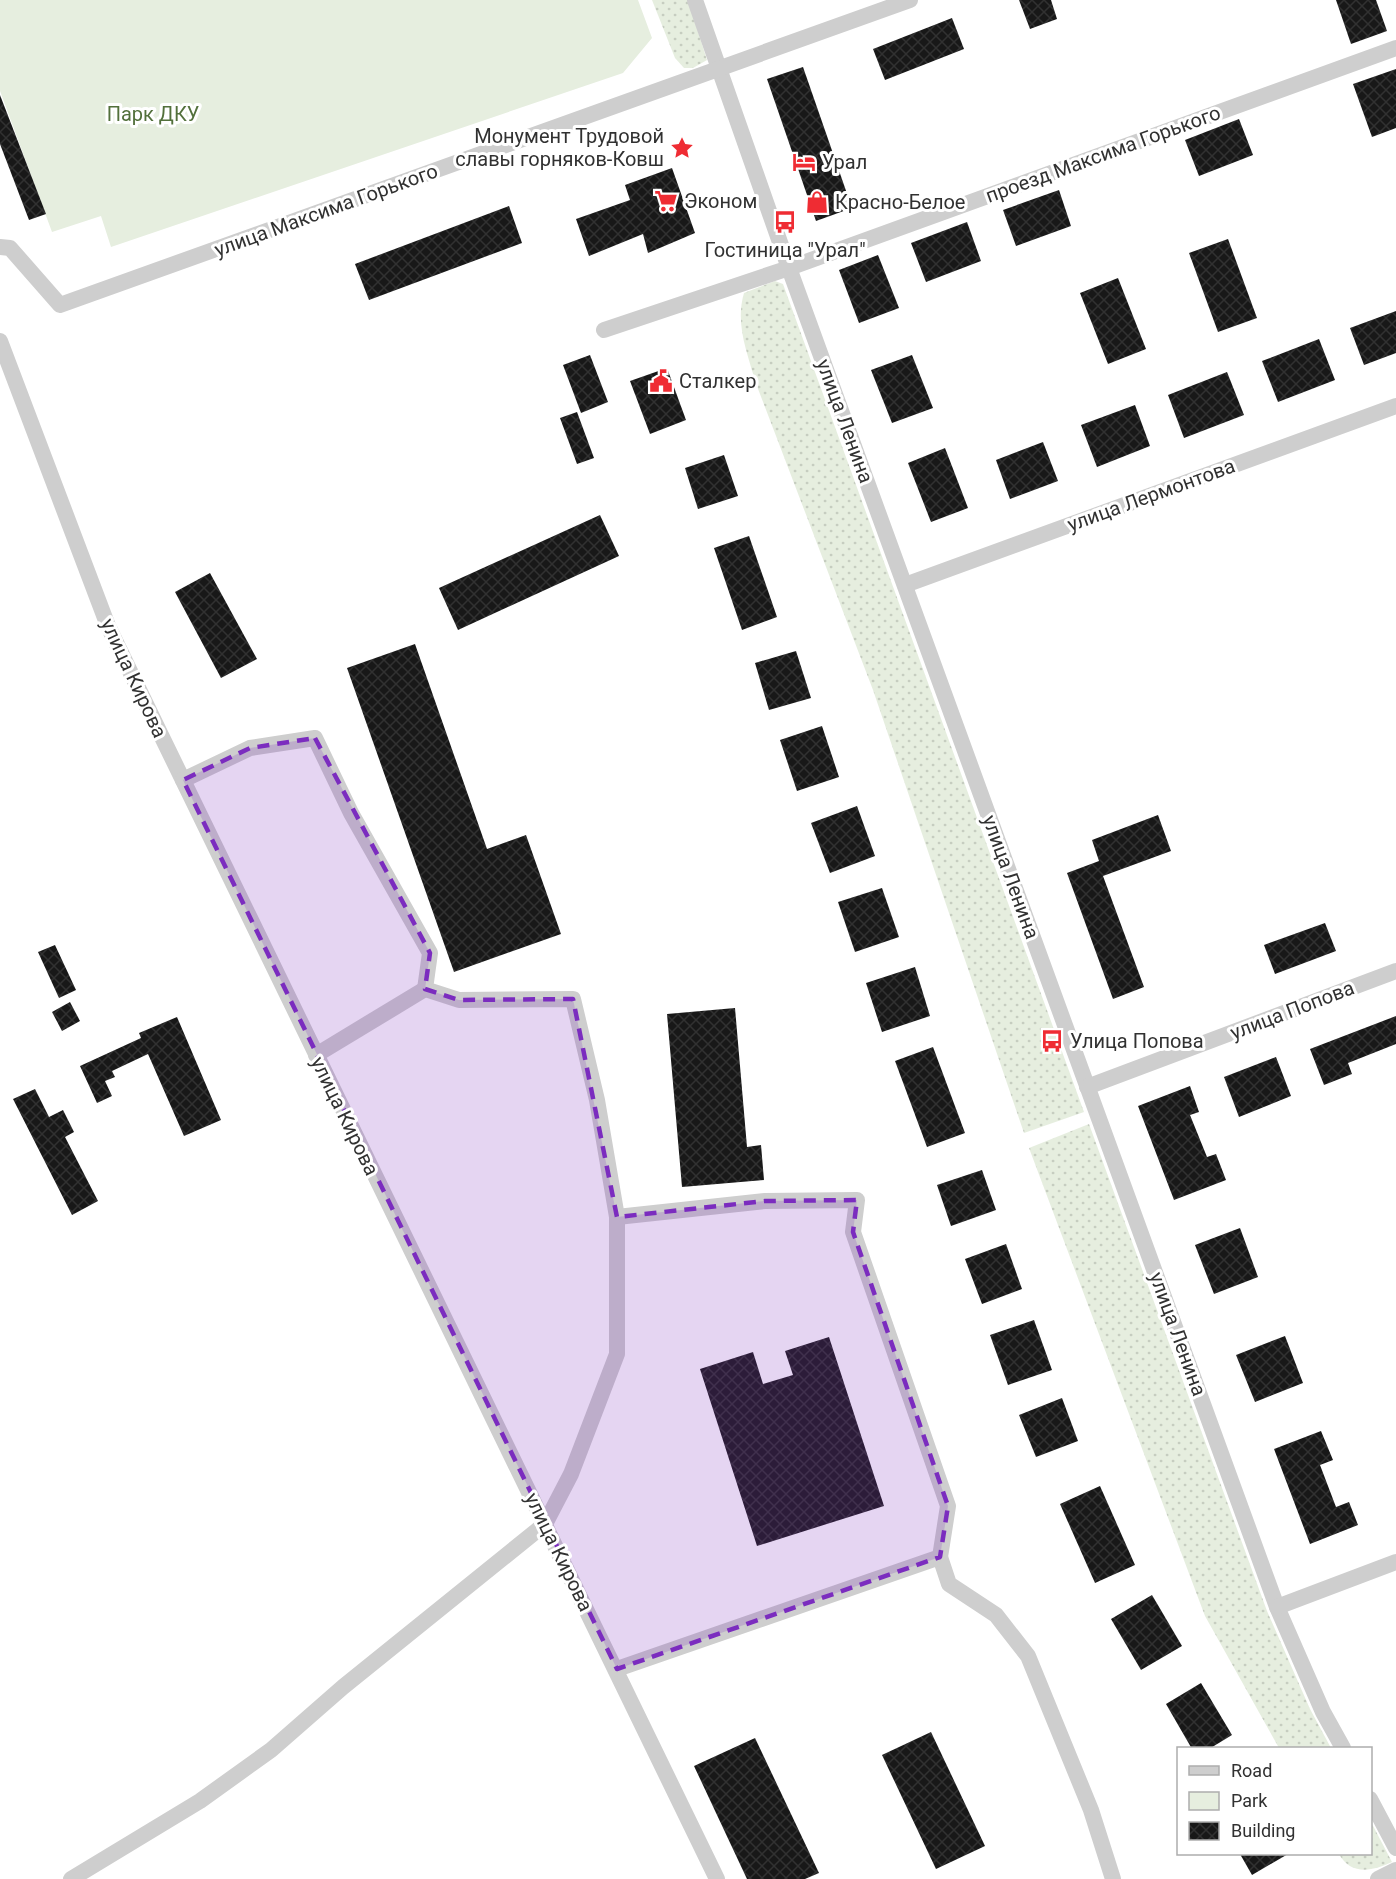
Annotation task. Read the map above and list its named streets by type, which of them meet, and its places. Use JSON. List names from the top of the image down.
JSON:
{
  "streets": {
    "street": [
      "проезд Максима Горького",
      "улица Максима Горького",
      "улица Ленина",
      "улица Лермонтова",
      "улица Кирова",
      "улица Попова"
    ]
  },
  "crossings": [
    ["проезд Максима Горького", "улица Ленина"],
    ["улица Максима Горького", "улица Ленина"],
    ["улица Ленина", "улица Лермонтова"],
    ["улица Ленина", "улица Попова"]
  ],
  "parks": ["Парк ДКУ"],
  "places": {
    "place": ["Монумент Трудовой славы горняков-Ковш"],
    "hotel": ["Урал"],
    "supermarket": ["Эконом"],
    "shop": ["Красно-Белое"],
    "bus stop": ["Гостиница \"Урал\"", "Улица Попова"],
    "public building": ["Сталкер"]
  },
  "legend": ["Road", "Park", "Building"]
}
